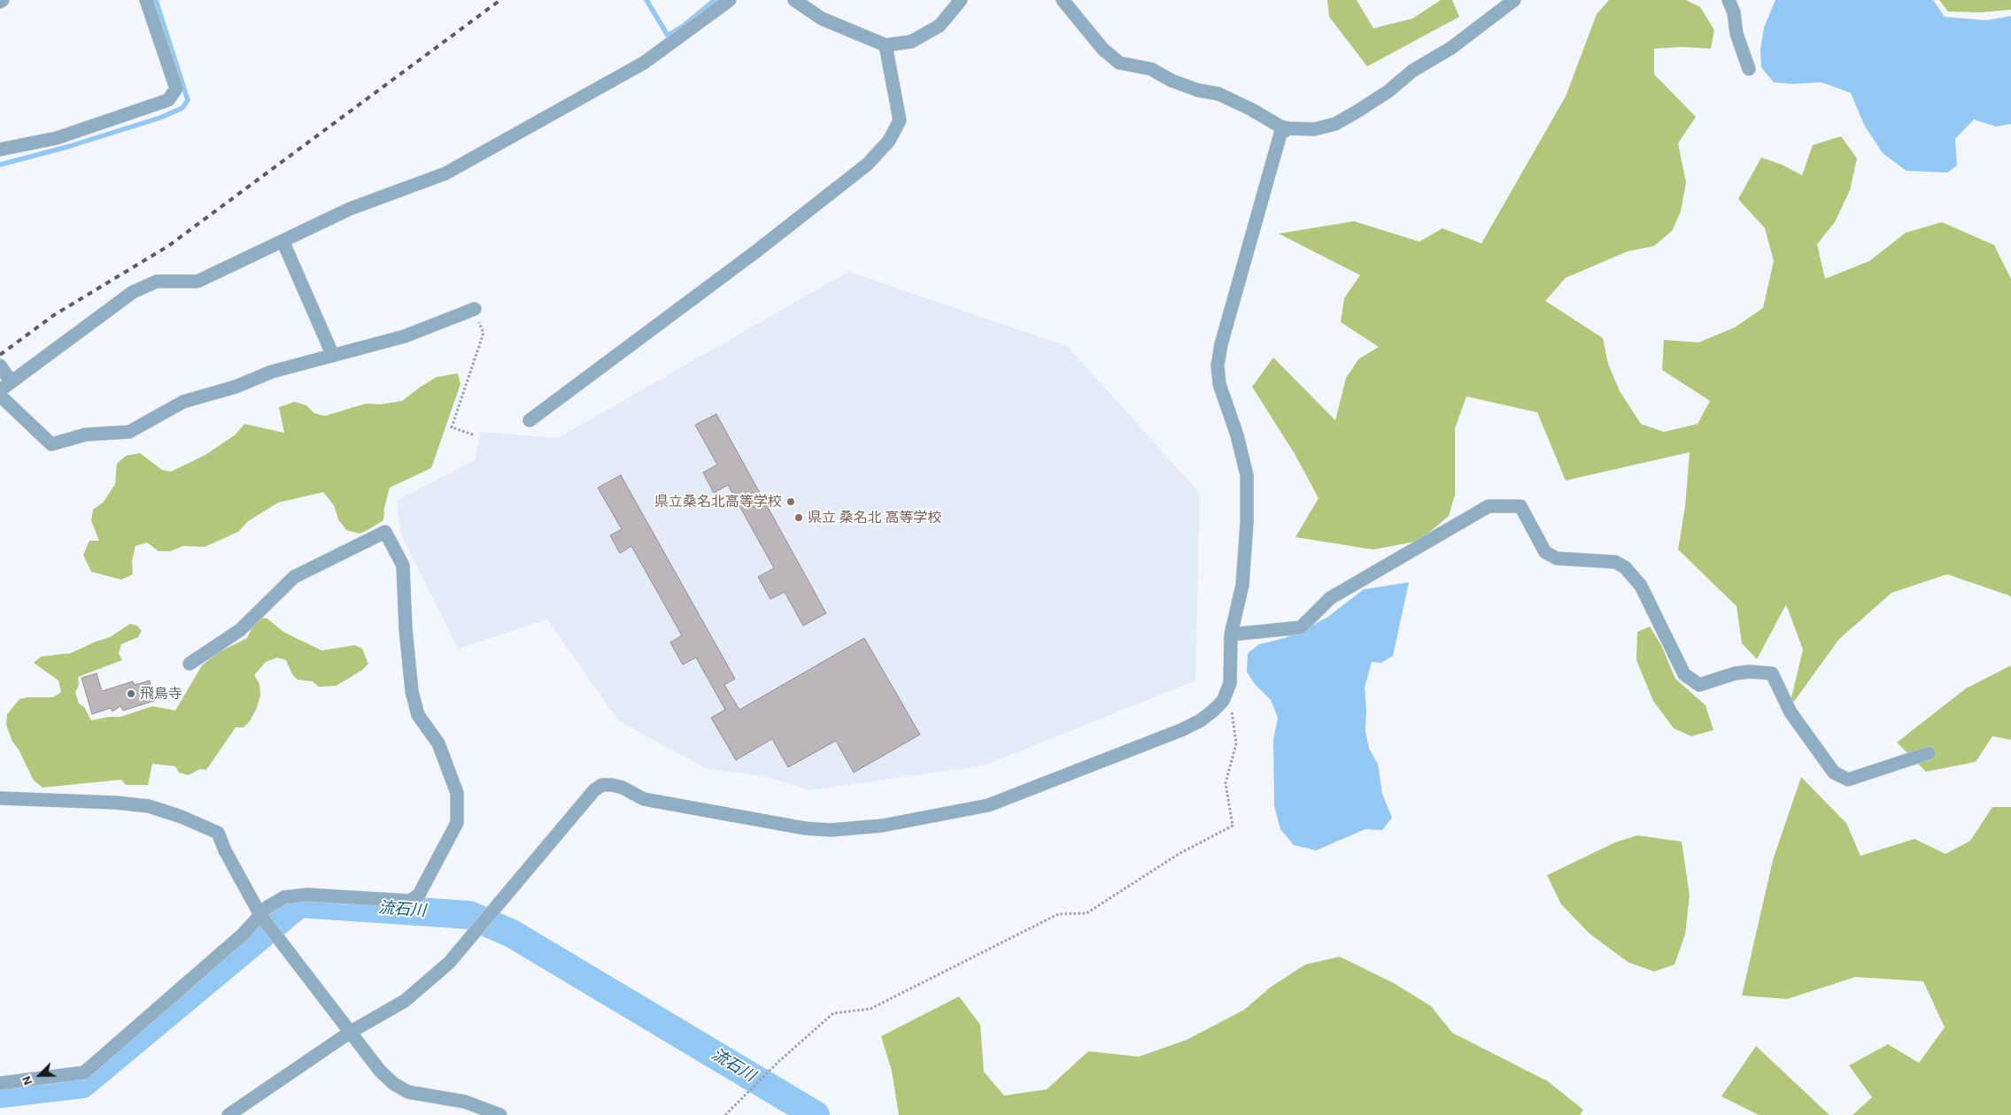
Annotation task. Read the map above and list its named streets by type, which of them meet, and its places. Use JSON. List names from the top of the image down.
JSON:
{
  "water": ["流石川"],
  "places": ["県立桑名北高等学校", "県立 桑名北 高等学校", "飛鳥寺"],
  "north": "bottom left"
}
